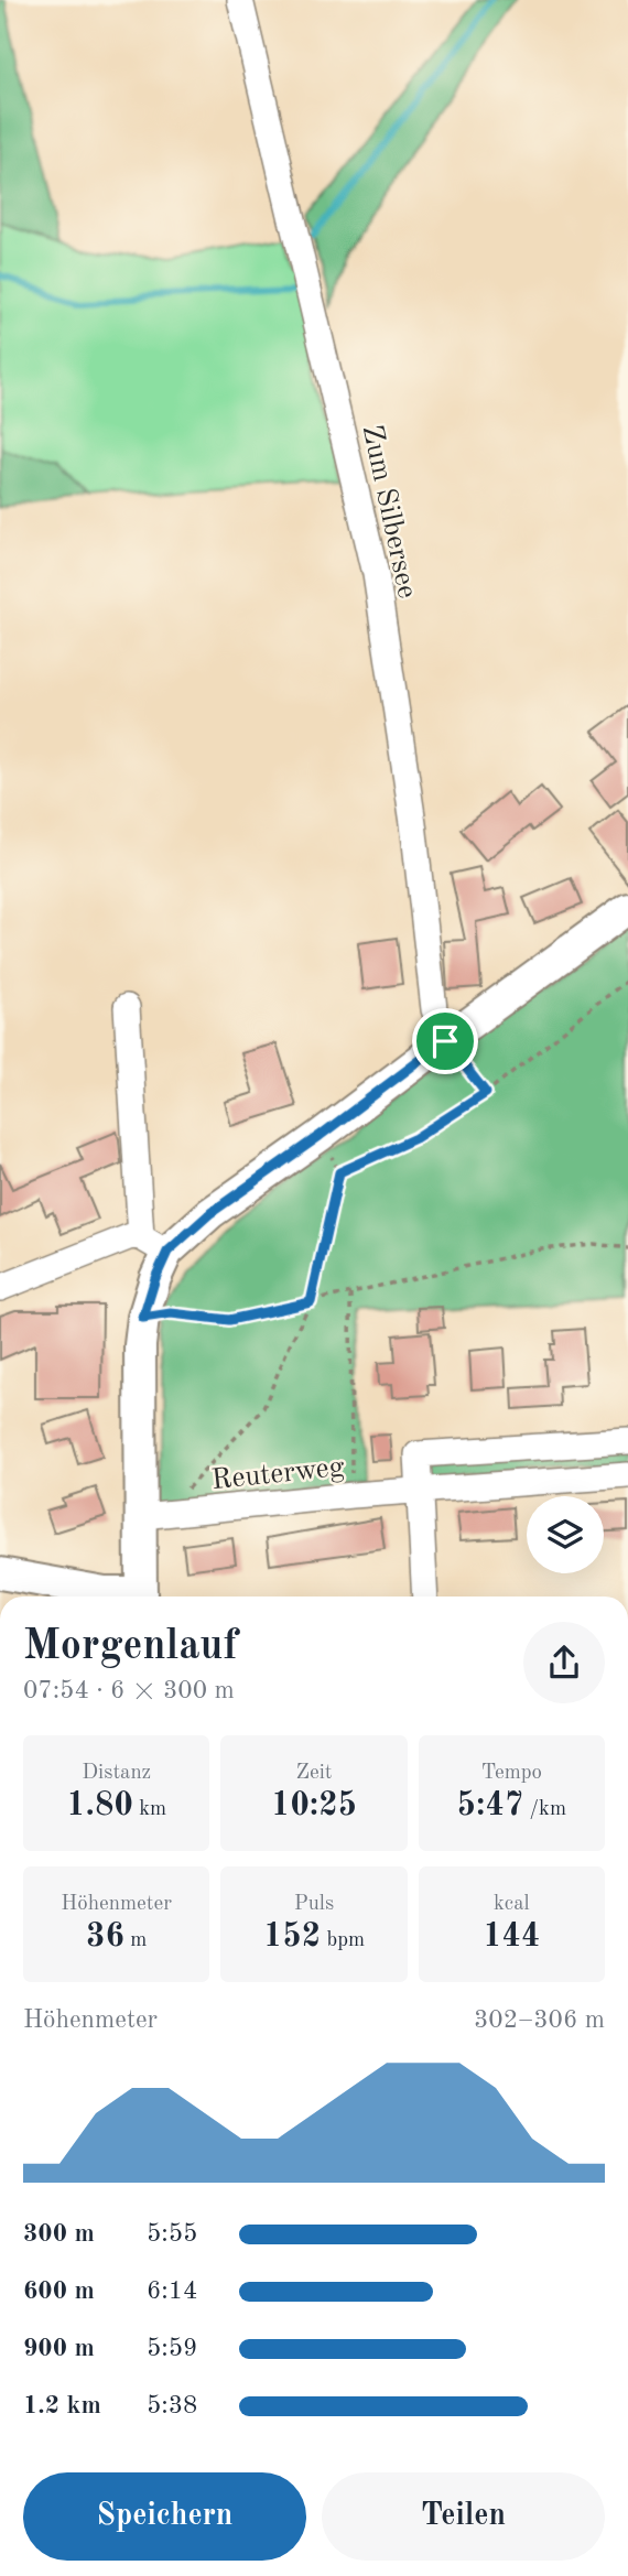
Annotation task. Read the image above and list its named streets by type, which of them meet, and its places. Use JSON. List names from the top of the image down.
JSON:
{
  "streets": {
    "street": ["Zum Silbersee", "Reuterweg"]
  },
  "page": {
    "heading": ["Morgenlauf", "07:54 · 6 × 300 m"],
    "stats": [
      ["Distanz", "1.80 km"],
      ["Zeit", "10:25"],
      ["Tempo", "5:47 /km"],
      ["Höhenmeter", "36 m"],
      ["Puls", "152 bpm"],
      ["kcal", "144"]
    ],
    "chart": ["Höhenmeter", "302–306 m"],
    "list": [
      {
        "name": "300 m",
        "note": "5:55"
      },
      {
        "name": "600 m",
        "note": "6:14"
      },
      {
        "name": "900 m",
        "note": "5:59"
      },
      {
        "name": "1.2 km",
        "note": "5:38"
      }
    ],
    "buttons": ["Speichern", "Teilen"]
  }
}
